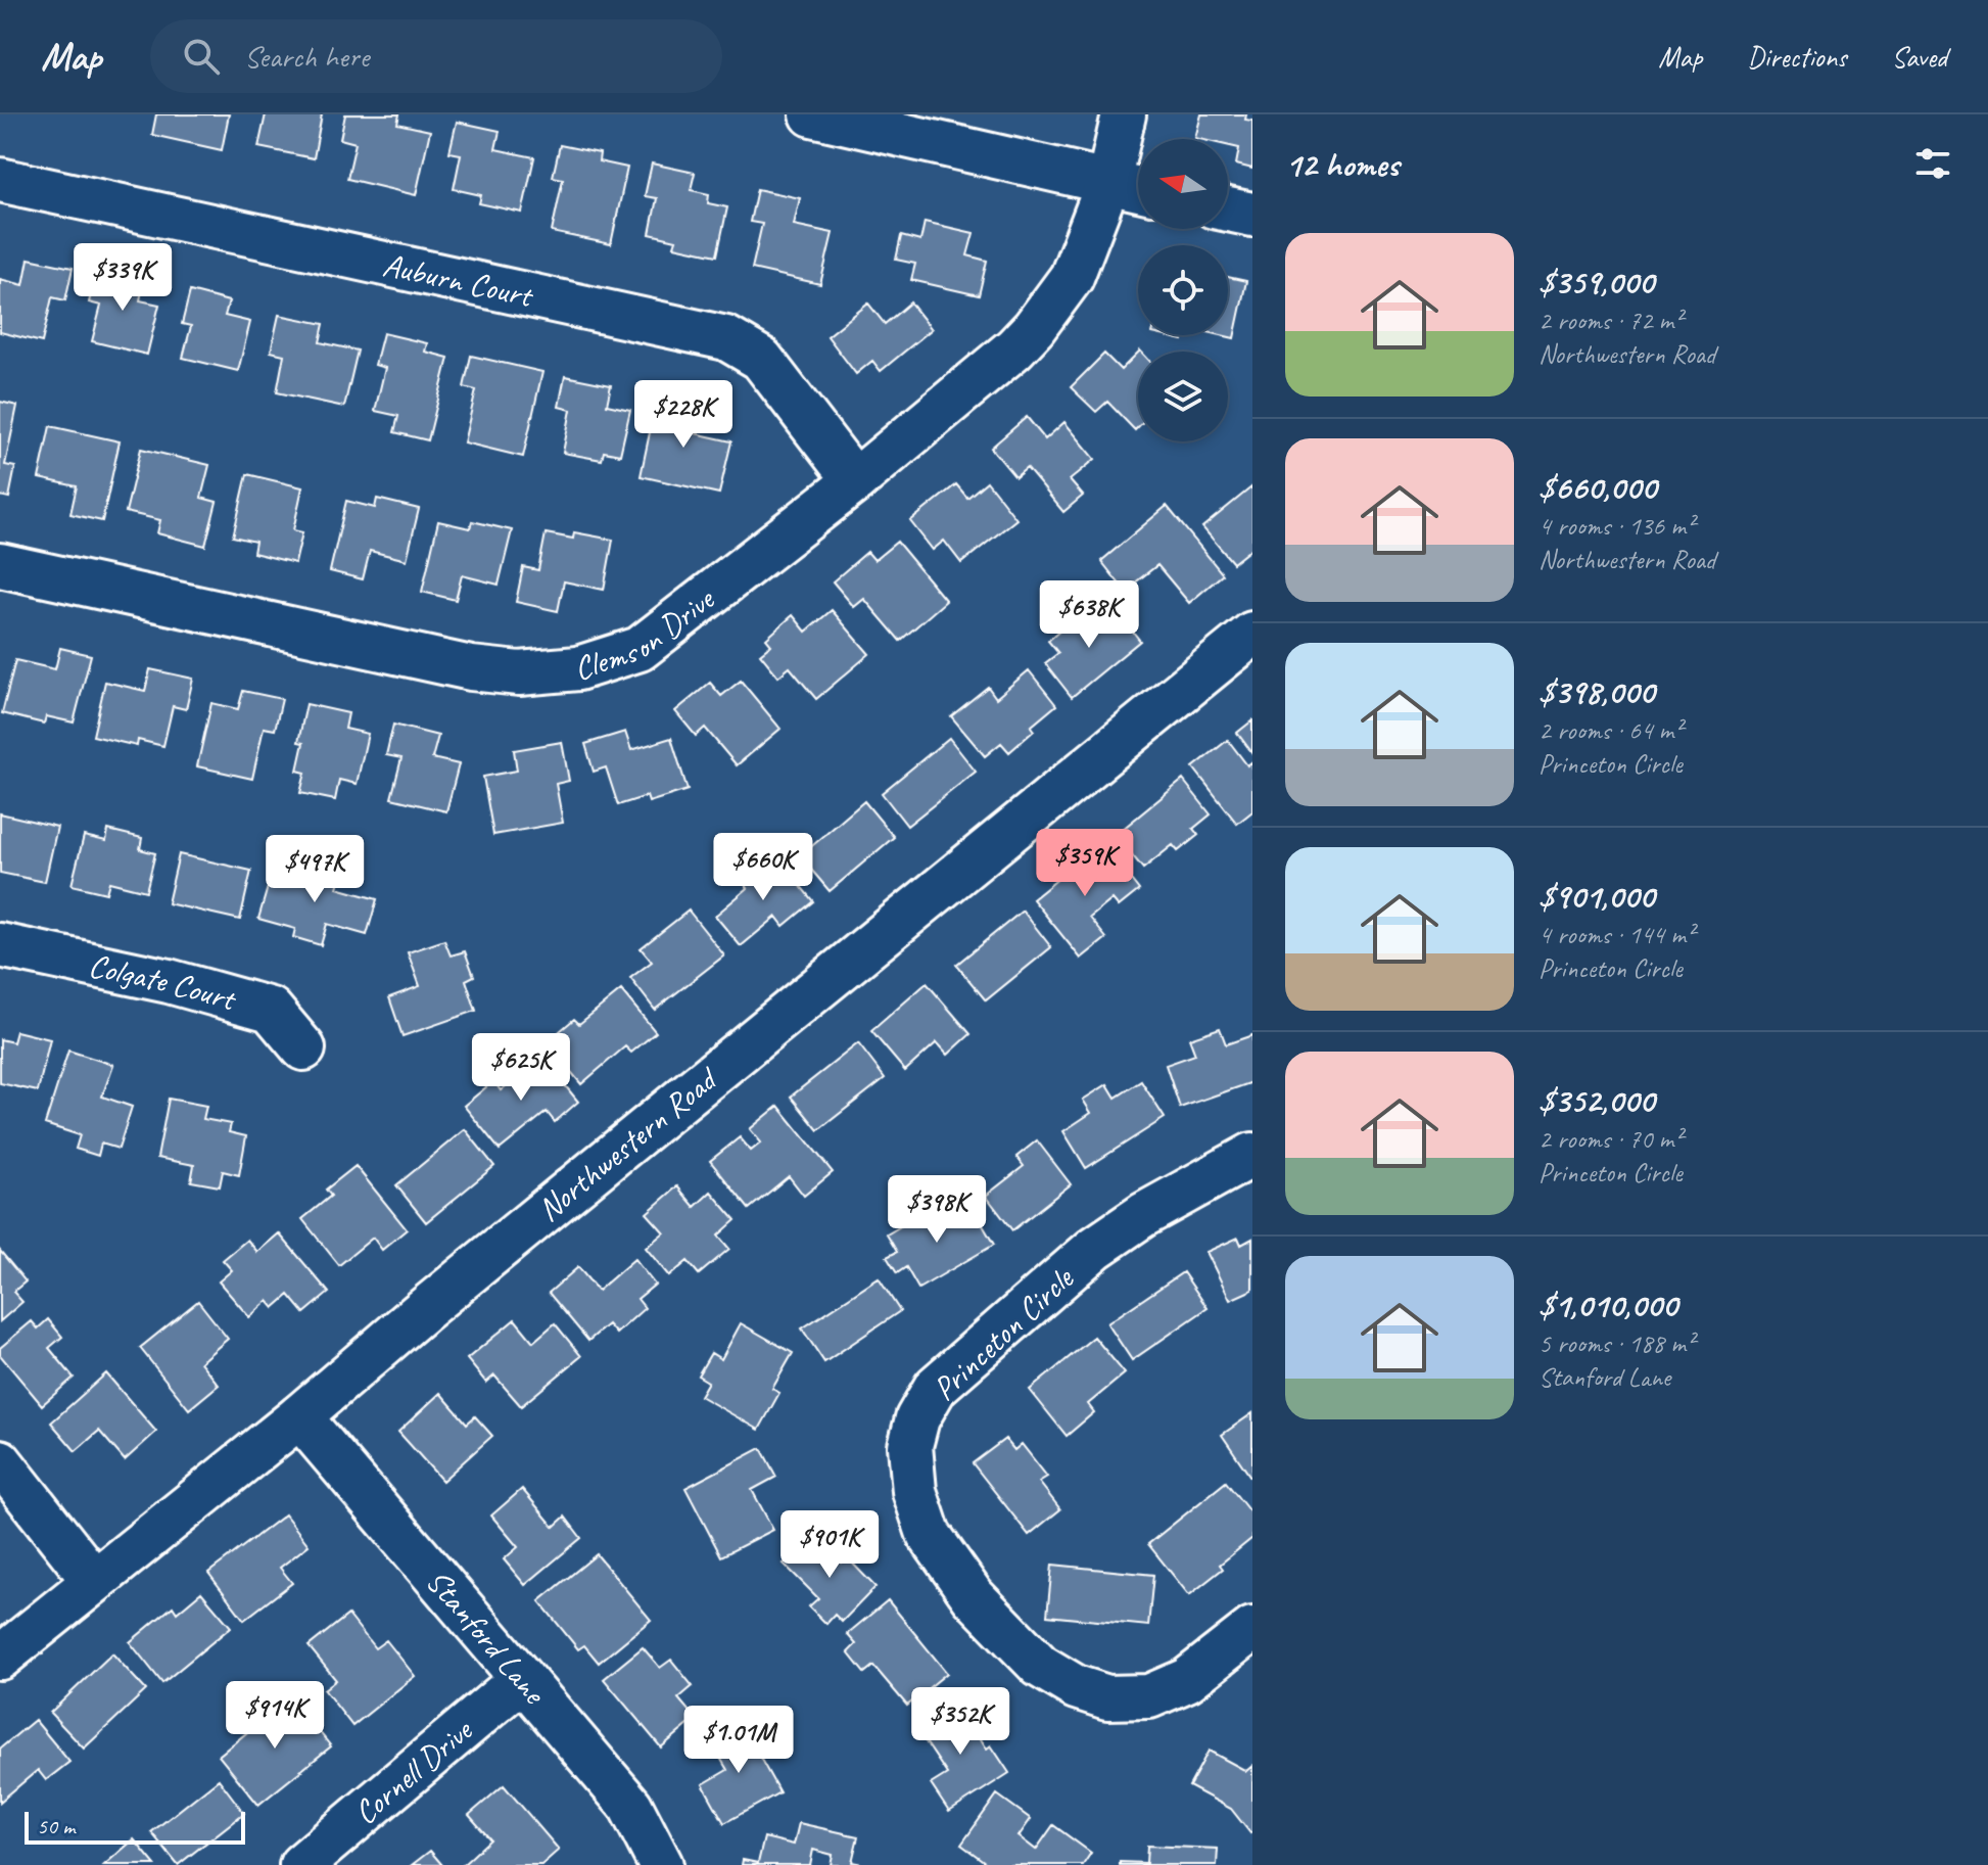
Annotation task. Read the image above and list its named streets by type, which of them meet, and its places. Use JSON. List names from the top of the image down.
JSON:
{
  "streets": {
    "street": [
      "Auburn Court",
      "Clemson Drive",
      "Colgate Court",
      "Northwestern Road",
      "Princeton Circle",
      "Stanford Lane",
      "Cornell Drive"
    ]
  },
  "crossings": [
    ["Auburn Court", "Clemson Drive"],
    ["Northwestern Road", "Stanford Lane"],
    ["Stanford Lane", "Cornell Drive"]
  ],
  "scale_bar": "50 m",
  "north": "left",
  "page": {
    "header": "Map",
    "search": "Search here",
    "nav": ["Map", "Directions", "Saved"],
    "heading": "12 homes",
    "list": [
      {
        "name": "$359,000",
        "note": "2 rooms · 72 m² · Northwestern Road"
      },
      {
        "name": "$660,000",
        "note": "4 rooms · 136 m² · Northwestern Road"
      },
      {
        "name": "$398,000",
        "note": "2 rooms · 64 m² · Princeton Circle"
      },
      {
        "name": "$901,000",
        "note": "4 rooms · 144 m² · Princeton Circle"
      },
      {
        "name": "$352,000",
        "note": "2 rooms · 70 m² · Princeton Circle"
      },
      {
        "name": "$1,010,000",
        "note": "5 rooms · 188 m² · Stanford Lane"
      }
    ],
    "price": [
      "$339K",
      "$228K",
      "$638K",
      "$359K",
      "$660K",
      "$497K",
      "$625K",
      "$398K",
      "$901K",
      "$914K",
      "$352K",
      "$1.01M"
    ],
    "scale": "50 m"
  }
}
